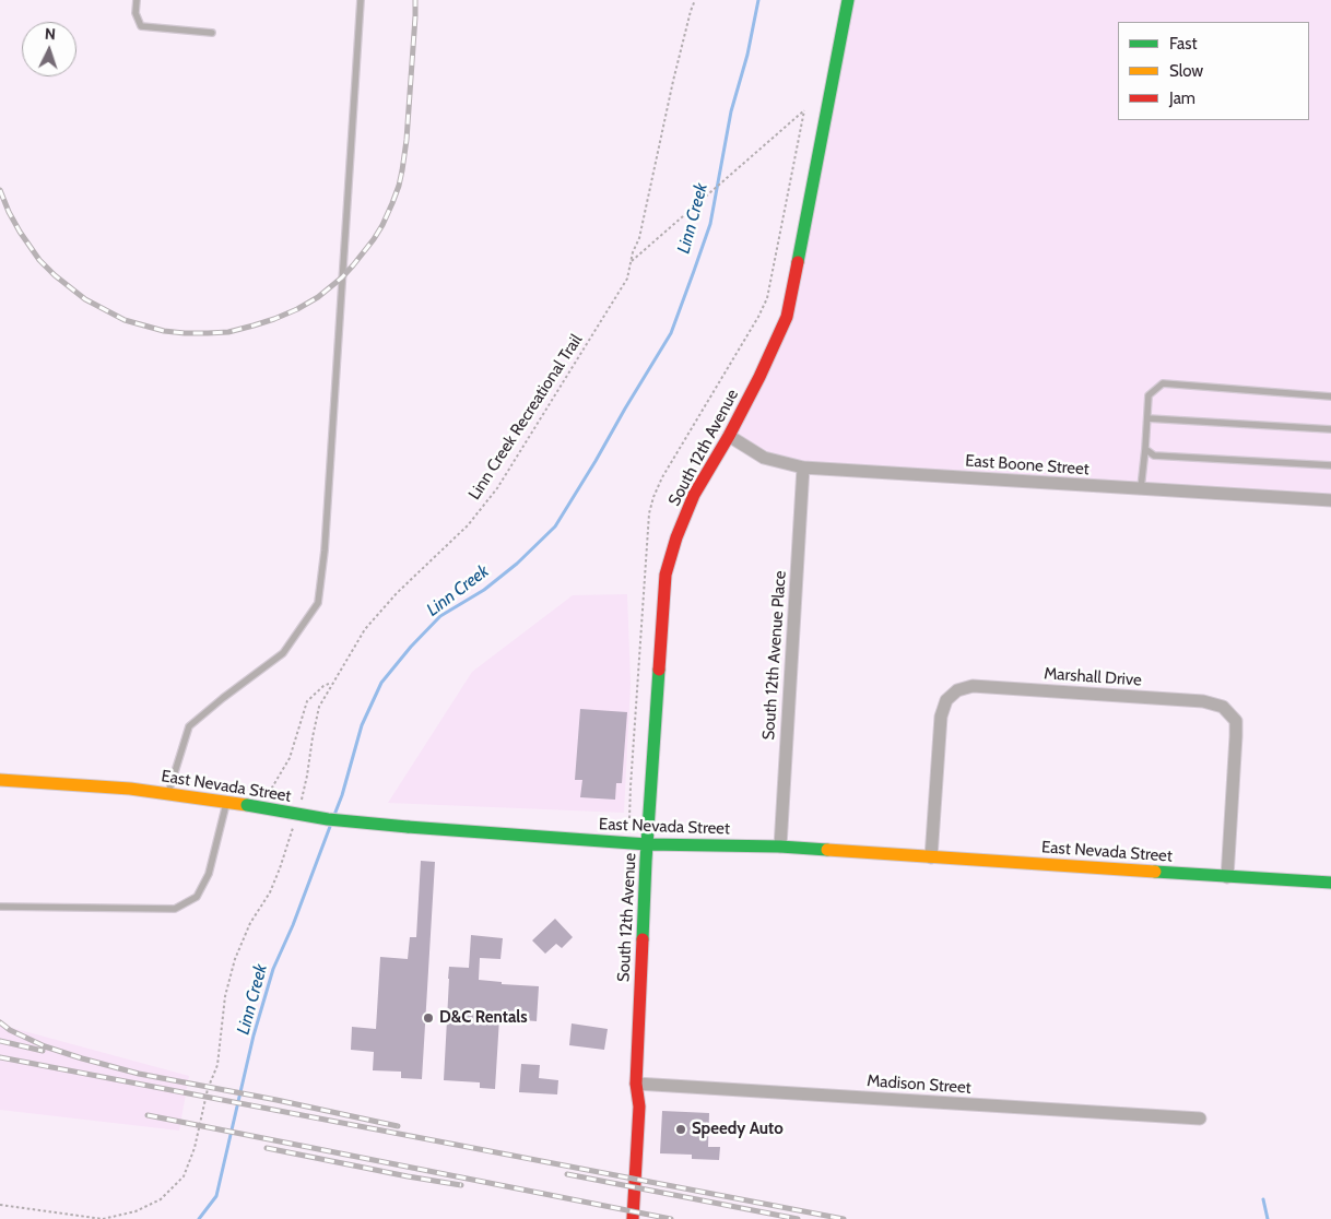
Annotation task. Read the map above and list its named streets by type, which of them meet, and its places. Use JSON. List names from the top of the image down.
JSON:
{
  "streets": {
    "main road": ["South 12th Avenue", "East Nevada Street"],
    "street": [
      "East Boone Street",
      "South 12th Avenue Place",
      "Marshall Drive",
      "Madison Street"
    ],
    "path": ["Linn Creek Recreational Trail"]
  },
  "crossings": [
    ["South 12th Avenue", "East Boone Street"],
    ["South 12th Avenue", "East Nevada Street"],
    ["South 12th Avenue", "Madison Street"],
    ["East Boone Street", "South 12th Avenue Place"],
    ["South 12th Avenue Place", "East Nevada Street"],
    ["Marshall Drive", "East Nevada Street"]
  ],
  "water": ["Linn Creek"],
  "places": ["D&C Rentals", "Speedy Auto"],
  "legend": ["Fast", "Slow", "Jam"],
  "north": "top"
}
